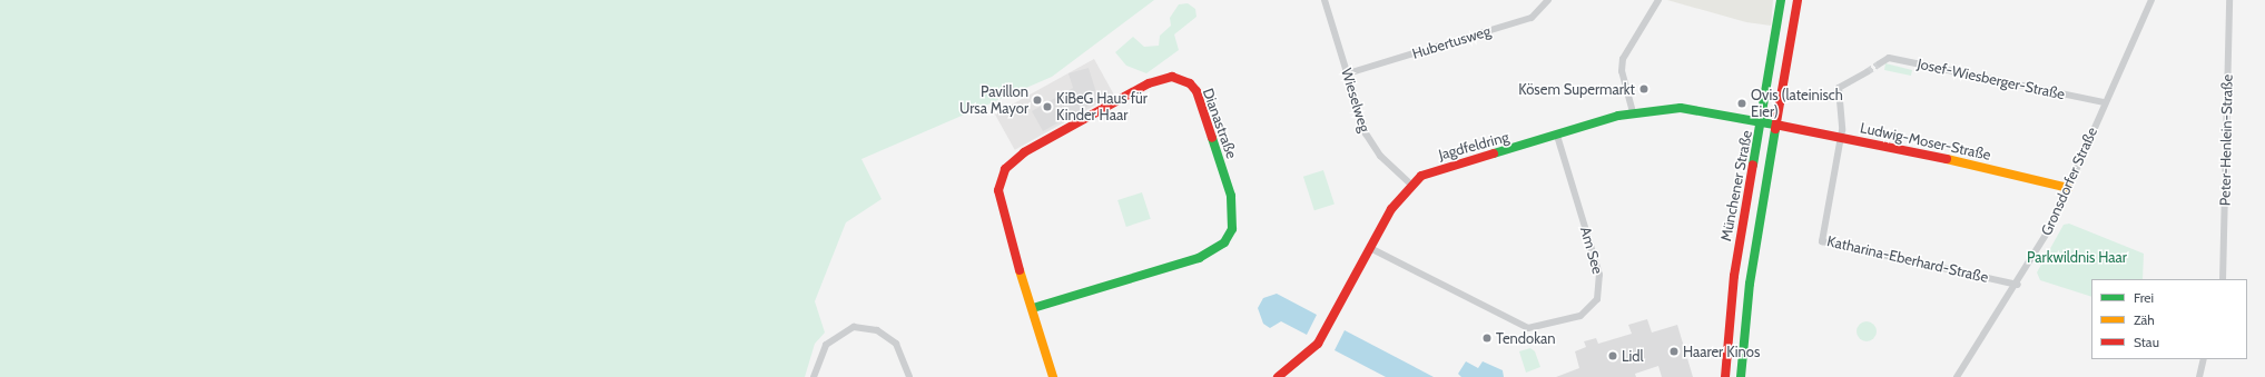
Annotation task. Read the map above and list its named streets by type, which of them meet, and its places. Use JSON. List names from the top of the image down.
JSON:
{
  "streets": {
    "street": [
      "Hubertusweg",
      "Josef-Wiesberger-Straße",
      "Wieselweg",
      "Dianastraße",
      "Peter-Henlein-Straße",
      "Ludwig-Moser-Straße",
      "Jagdfeldring",
      "Gronsdorfer Straße",
      "Münchener Straße",
      "Am See",
      "Katharina-Eberhard-Straße"
    ]
  },
  "crossings": [
    ["Hubertusweg", "Wieselweg"],
    ["Josef-Wiesberger-Straße", "Gronsdorfer Straße"],
    ["Wieselweg", "Jagdfeldring"],
    ["Ludwig-Moser-Straße", "Jagdfeldring"],
    ["Ludwig-Moser-Straße", "Gronsdorfer Straße"],
    ["Ludwig-Moser-Straße", "Münchener Straße"],
    ["Ludwig-Moser-Straße", "Katharina-Eberhard-Straße"],
    ["Jagdfeldring", "Münchener Straße"],
    ["Jagdfeldring", "Am See"],
    ["Gronsdorfer Straße", "Katharina-Eberhard-Straße"]
  ],
  "parks": ["Parkwildnis Haar"],
  "places": [
    "Kösem Supermarkt",
    "Pavillon Ursa Mayor",
    "Ovis (lateinisch Eier)",
    "KiBeG Haus für Kinder Haar",
    "Tendokan",
    "Haarer Kinos",
    "Lidl"
  ],
  "legend": ["Frei", "Zäh", "Stau"]
}
